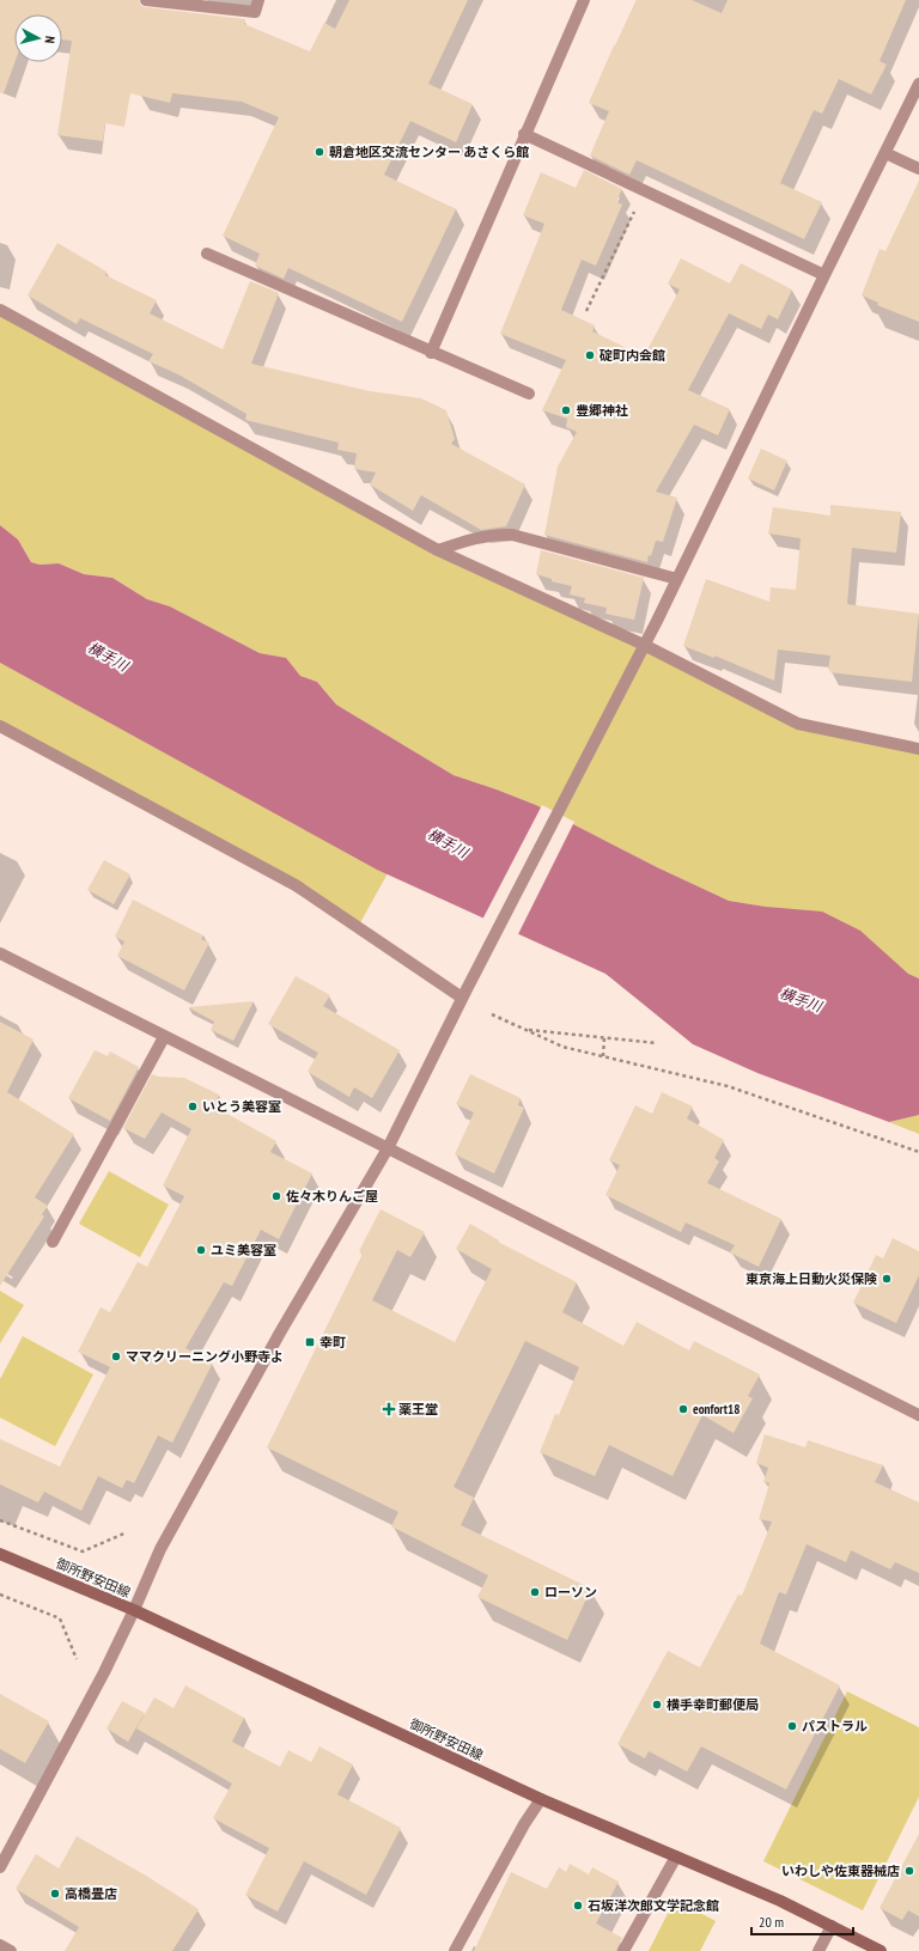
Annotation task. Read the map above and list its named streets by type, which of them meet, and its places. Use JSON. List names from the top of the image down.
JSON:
{
  "streets": {
    "main road": ["御所野安田線"]
  },
  "water": ["横手川"],
  "places": {
    "other": [
      "朝倉地区交流センター あさくら館",
      "碇町内会館",
      "豊郷神社",
      "いとう美容室",
      "佐々木りんご屋",
      "ユミ美容室",
      "東京海上日動火災保険",
      "ママクリーニング小野寺よ",
      "eonfort18",
      "ローソン",
      "横手幸町郵便局",
      "パストラル",
      "いわしや佐東器械店",
      "高橋畳店",
      "石坂洋次郎文学記念館"
    ],
    "transit": ["幸町"],
    "health": ["薬王堂"]
  },
  "scale_bar": "20 m",
  "north": "right"
}
